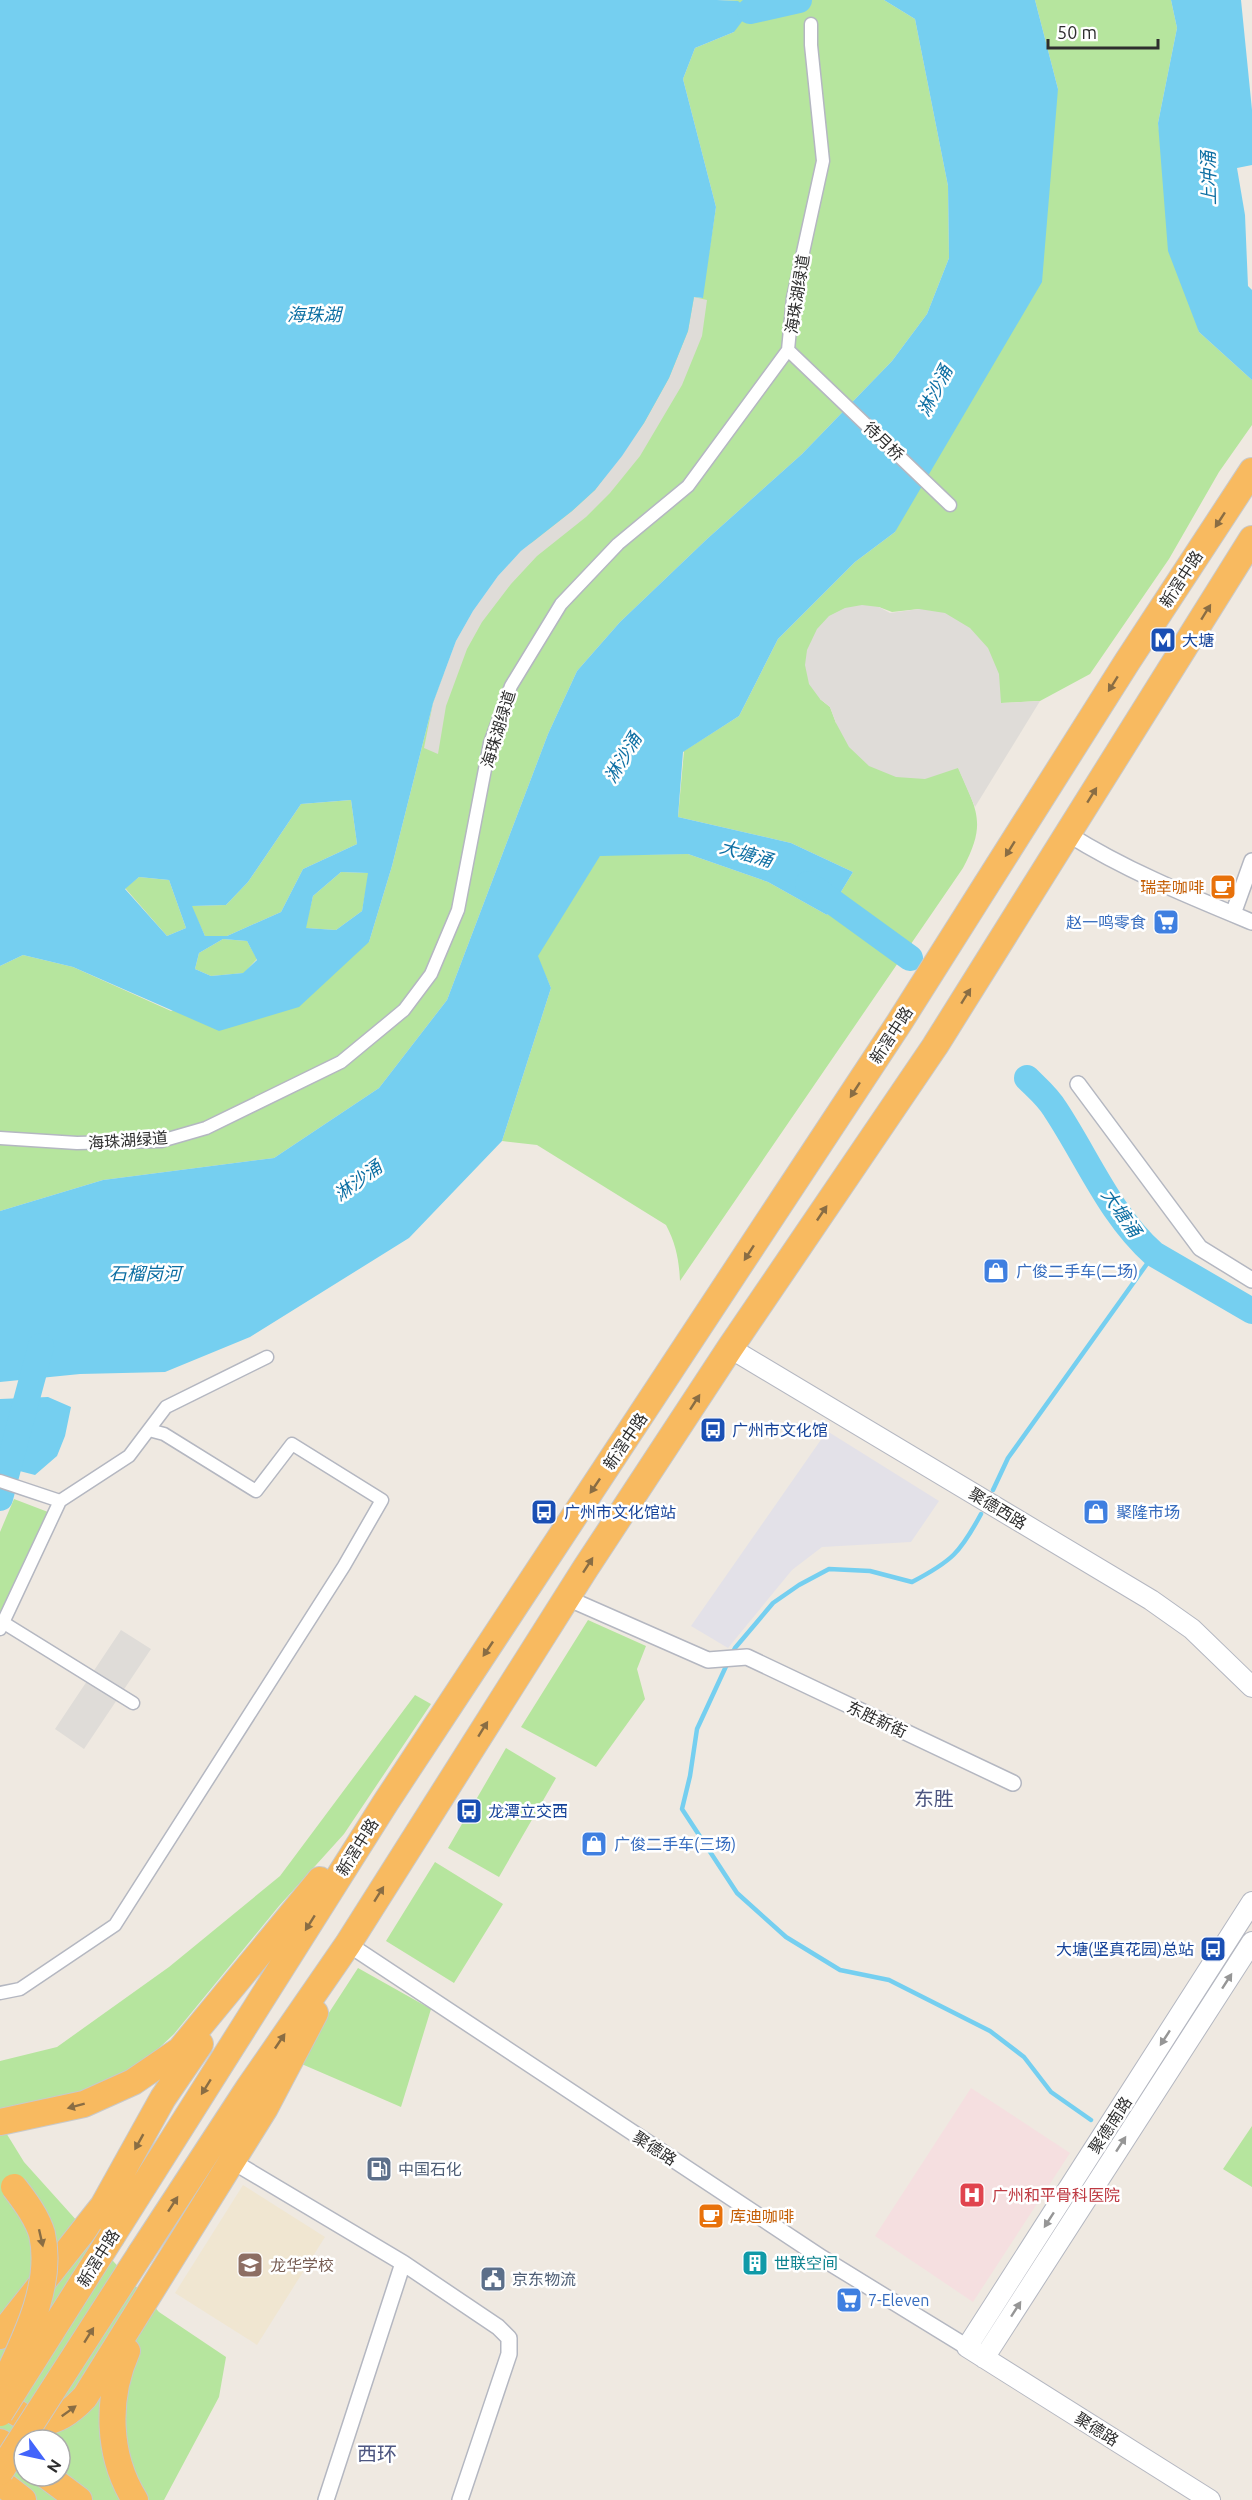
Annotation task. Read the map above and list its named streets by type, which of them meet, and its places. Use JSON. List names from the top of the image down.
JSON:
{
  "streets": {
    "highway": ["新滘中路"],
    "street": [
      "海珠湖绿道",
      "待月桥",
      "聚德西路",
      "东胜新街",
      "聚德南路",
      "聚德路"
    ]
  },
  "crossings": [
    ["海珠湖绿道", "待月桥"],
    ["新滘中路", "聚德西路"],
    ["新滘中路", "东胜新街"],
    ["新滘中路", "聚德路"],
    ["聚德南路", "聚德路"]
  ],
  "districts": ["东胜", "西环"],
  "water": [
    "上冲涌",
    "海珠湖",
    "淋沙涌",
    "大塘涌",
    "石榴岗河"
  ],
  "places": {
    "metro station": ["大塘"],
    "cafe": ["瑞幸咖啡", "库迪咖啡"],
    "supermarket": ["赵一鸣零食", "7-Eleven"],
    "shop": ["广俊二手车(二场)", "聚隆市场", "广俊二手车(三场)"],
    "bus stop": [
      "广州市文化馆",
      "广州市文化馆站",
      "龙潭立交西",
      "大塘(坚真花园)总站"
    ],
    "fuel station": ["中国石化"],
    "hospital": ["广州和平骨科医院"],
    "building": ["世联空间"],
    "school or university": ["龙华学校"],
    "public building": ["京东物流"]
  },
  "scale_bar": "50 m",
  "north": "bottom right"
}
